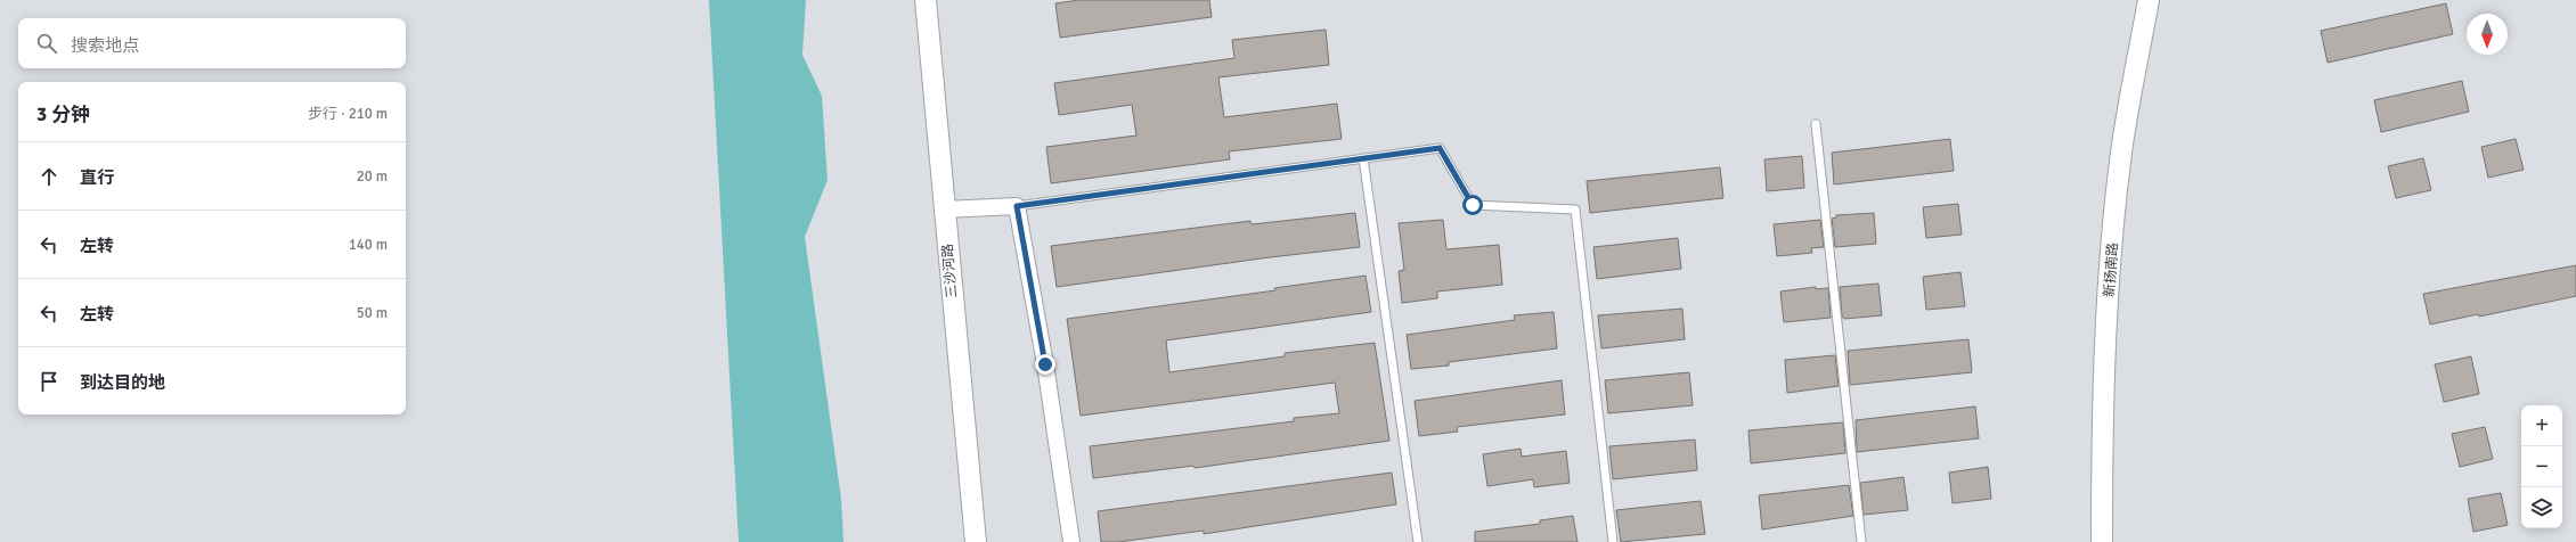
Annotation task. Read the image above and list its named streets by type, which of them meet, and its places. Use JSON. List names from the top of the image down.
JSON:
{
  "streets": {
    "street": ["新扬南路", "三沙河路"]
  },
  "north": "bottom",
  "page": {
    "search": "搜索地点",
    "heading": ["3 分钟", "步行 · 210 m"],
    "list": [
      ["直行", "20 m"],
      ["左转", "140 m"],
      ["左转", "50 m"],
      "到达目的地"
    ],
    "map_buttons": ["+", "−"]
  }
}
